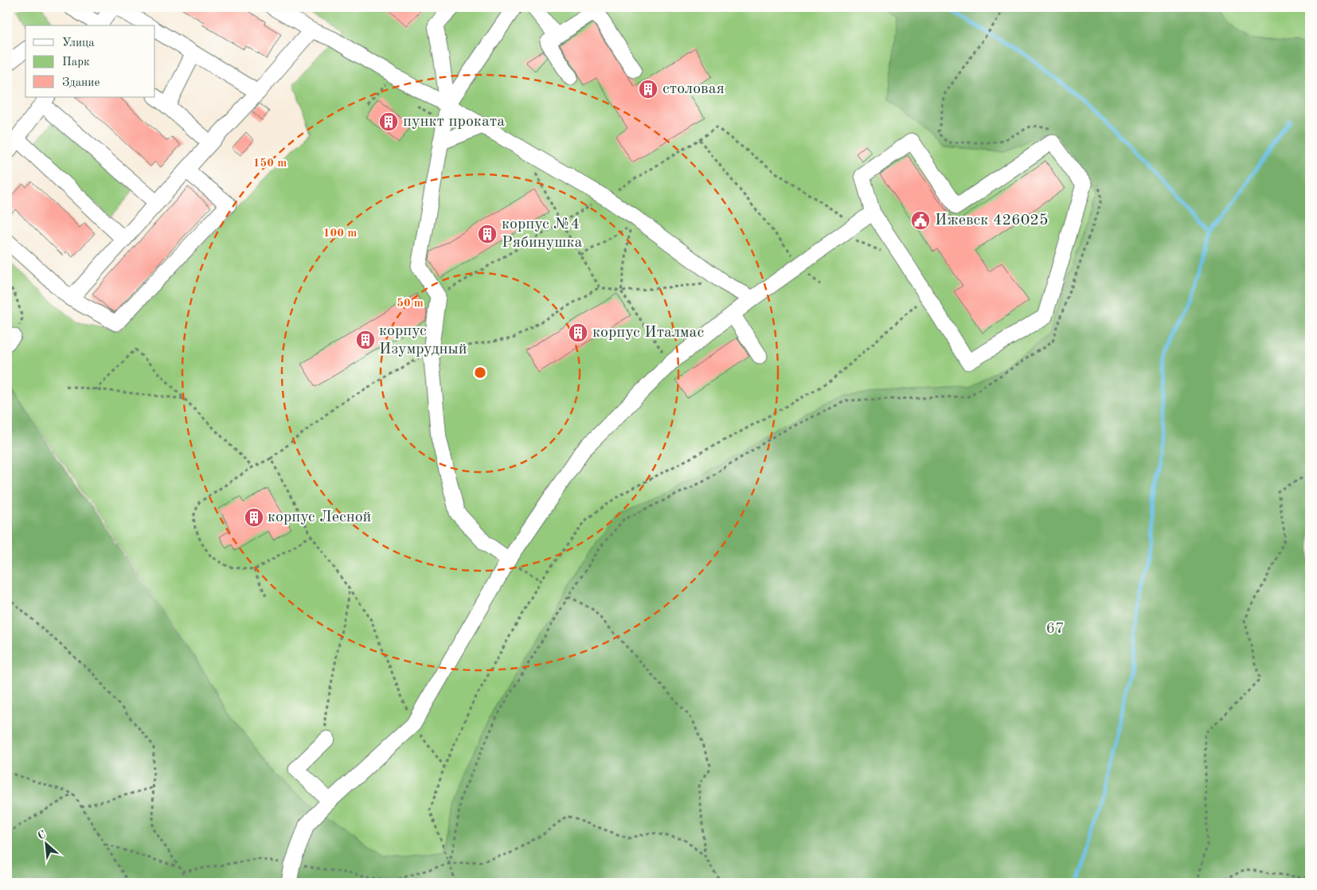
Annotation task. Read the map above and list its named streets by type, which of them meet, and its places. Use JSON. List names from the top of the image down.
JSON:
{
  "parks": ["67"],
  "places": {
    "building": [
      "столовая",
      "пункт проката",
      "корпус №4 Рябинушка",
      "корпус Италмас",
      "корпус Изумрудный",
      "корпус Лесной"
    ],
    "public building": ["Ижевск 426025"]
  },
  "legend": ["Улица", "Парк", "Здание"],
  "north": "top left",
  "rings": ["150 m", "100 m", "50 m"]
}
